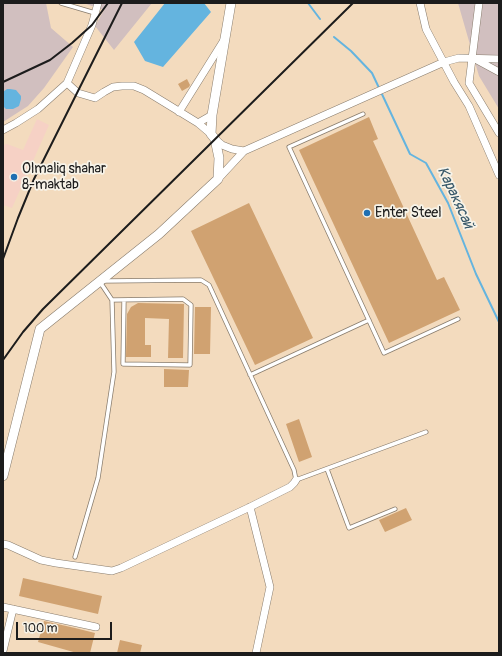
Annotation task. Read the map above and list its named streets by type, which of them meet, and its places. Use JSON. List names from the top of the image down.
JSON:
{
  "water": ["Каракясай"],
  "places": ["Olmaliq shahar 8-maktab", "Enter Steel"],
  "scale_bar": "100 m"
}
